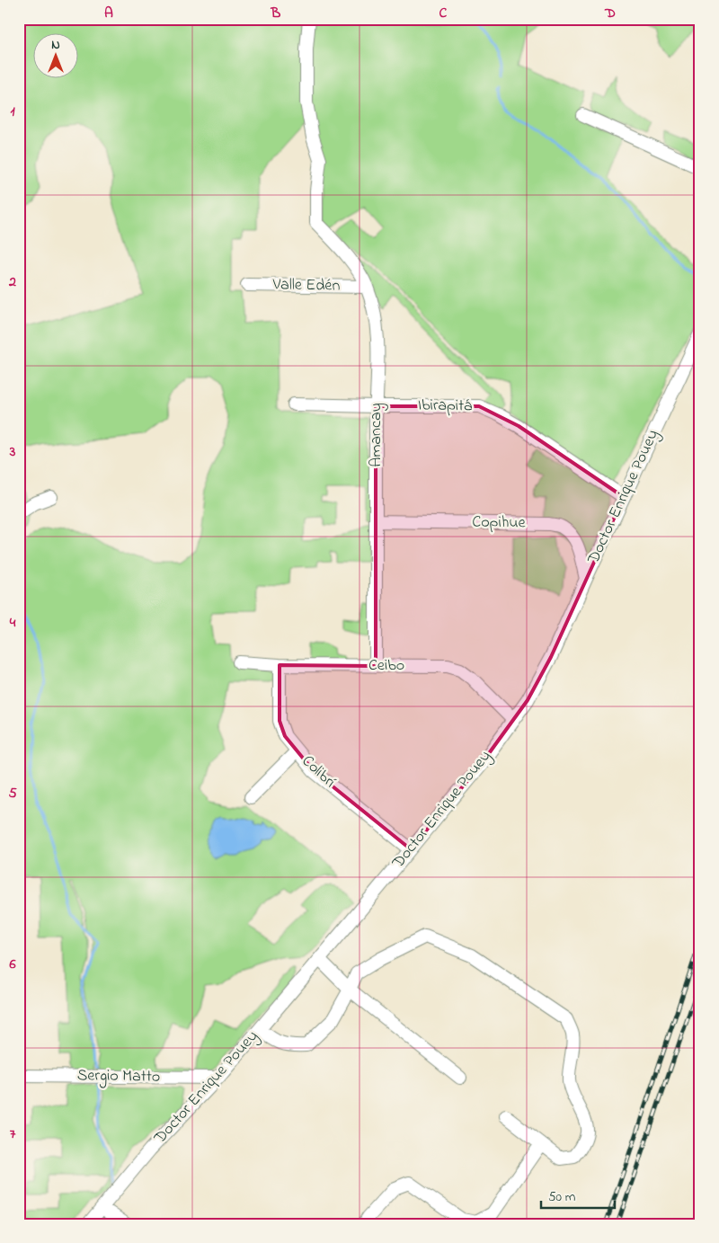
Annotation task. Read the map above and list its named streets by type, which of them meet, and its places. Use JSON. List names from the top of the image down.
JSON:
{
  "streets": {
    "street": [
      "Valle Edén",
      "Ibirapitá",
      "Amancay",
      "Doctor Enrique Pouey",
      "Copihue",
      "Ceibo",
      "Colibrí",
      "Sergio Matto"
    ]
  },
  "crossings": [
    ["Valle Edén", "Amancay"],
    ["Ibirapitá", "Amancay"],
    ["Ibirapitá", "Doctor Enrique Pouey"],
    ["Amancay", "Copihue"],
    ["Amancay", "Ceibo"],
    ["Doctor Enrique Pouey", "Copihue"],
    ["Doctor Enrique Pouey", "Ceibo"],
    ["Doctor Enrique Pouey", "Colibrí"],
    ["Doctor Enrique Pouey", "Sergio Matto"],
    ["Ceibo", "Colibrí"]
  ],
  "scale_bar": "50 m",
  "north": "top",
  "grid": {
    "columns": [
      "A",
      "B",
      "C",
      "D"
    ],
    "rows": [
      "1",
      "2",
      "3",
      "4",
      "5",
      "6",
      "7"
    ]
  }
}
